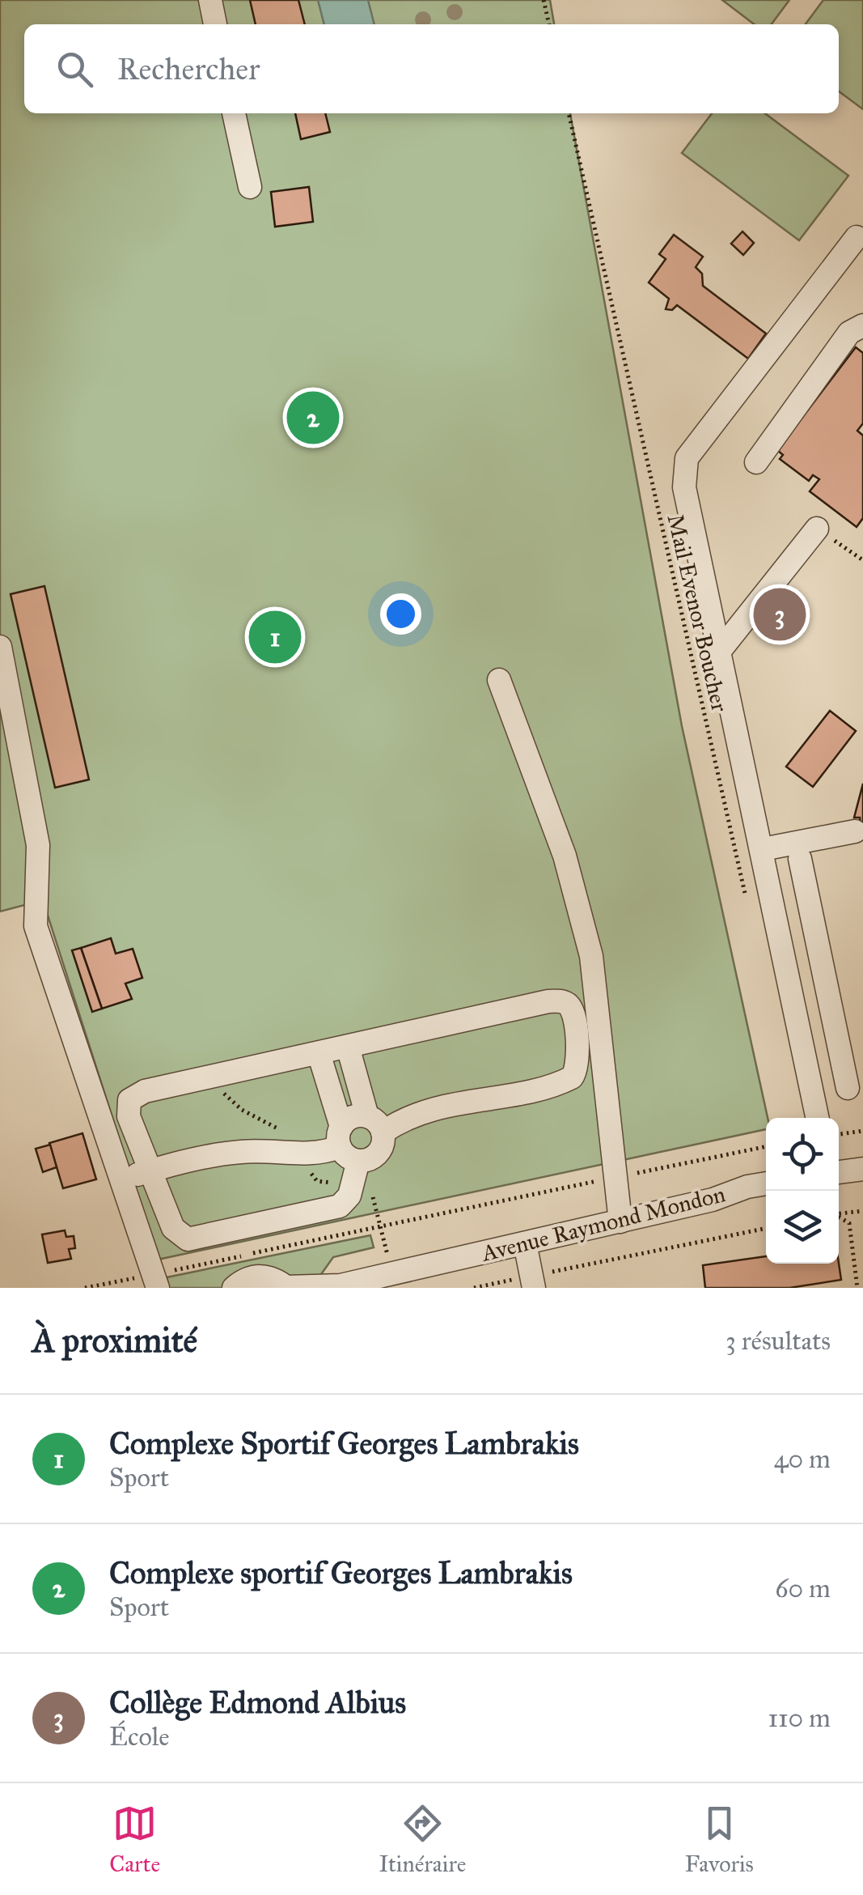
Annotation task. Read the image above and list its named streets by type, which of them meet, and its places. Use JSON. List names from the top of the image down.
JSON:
{
  "streets": {
    "street": ["Avenue Raymond Mondon"],
    "path": ["Mail Evenor Boucher"]
  },
  "page": {
    "search": "Rechercher",
    "pins": ["2", "3", "1"],
    "heading": ["À proximité", "3 résultats"],
    "list": [
      {
        "mark": "1",
        "name": "Complexe Sportif Georges Lambrakis",
        "note": "Sport",
        "value": "40 m"
      },
      {
        "mark": "2",
        "name": "Complexe sportif Georges Lambrakis",
        "note": "Sport",
        "value": "60 m"
      },
      {
        "mark": "3",
        "name": "Collège Edmond Albius",
        "note": "École",
        "value": "110 m"
      }
    ],
    "nav": ["Carte", "Itinéraire", "Favoris"]
  }
}
